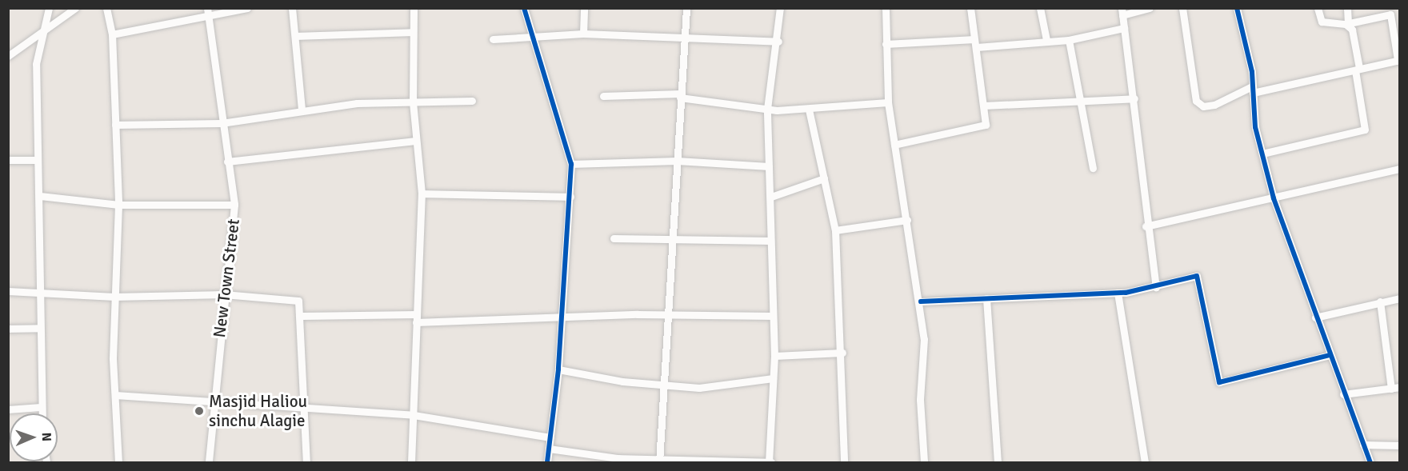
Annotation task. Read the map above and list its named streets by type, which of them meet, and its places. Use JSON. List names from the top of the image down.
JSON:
{
  "streets": {
    "street": ["New Town Street"]
  },
  "places": ["Masjid Haliou sinchu Alagie"],
  "north": "right"
}
